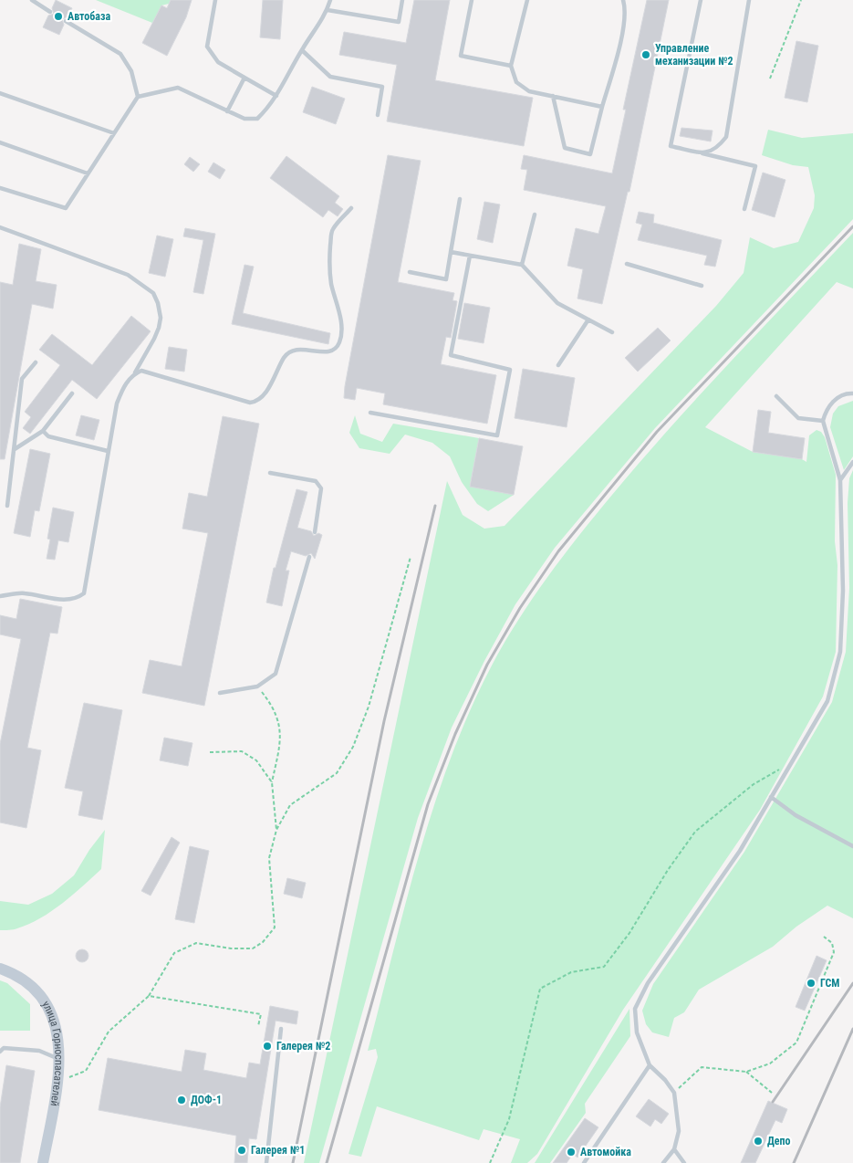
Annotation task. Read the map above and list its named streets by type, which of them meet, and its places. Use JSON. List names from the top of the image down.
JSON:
{
  "streets": {
    "street": ["улица Горноспасателей"]
  },
  "places": [
    "Автобаза",
    "Управление механизации №2",
    "ГСМ",
    "Галерея №2",
    "ДОФ-1",
    "Депо",
    "Галерея №1",
    "Автомойка"
  ]
}
